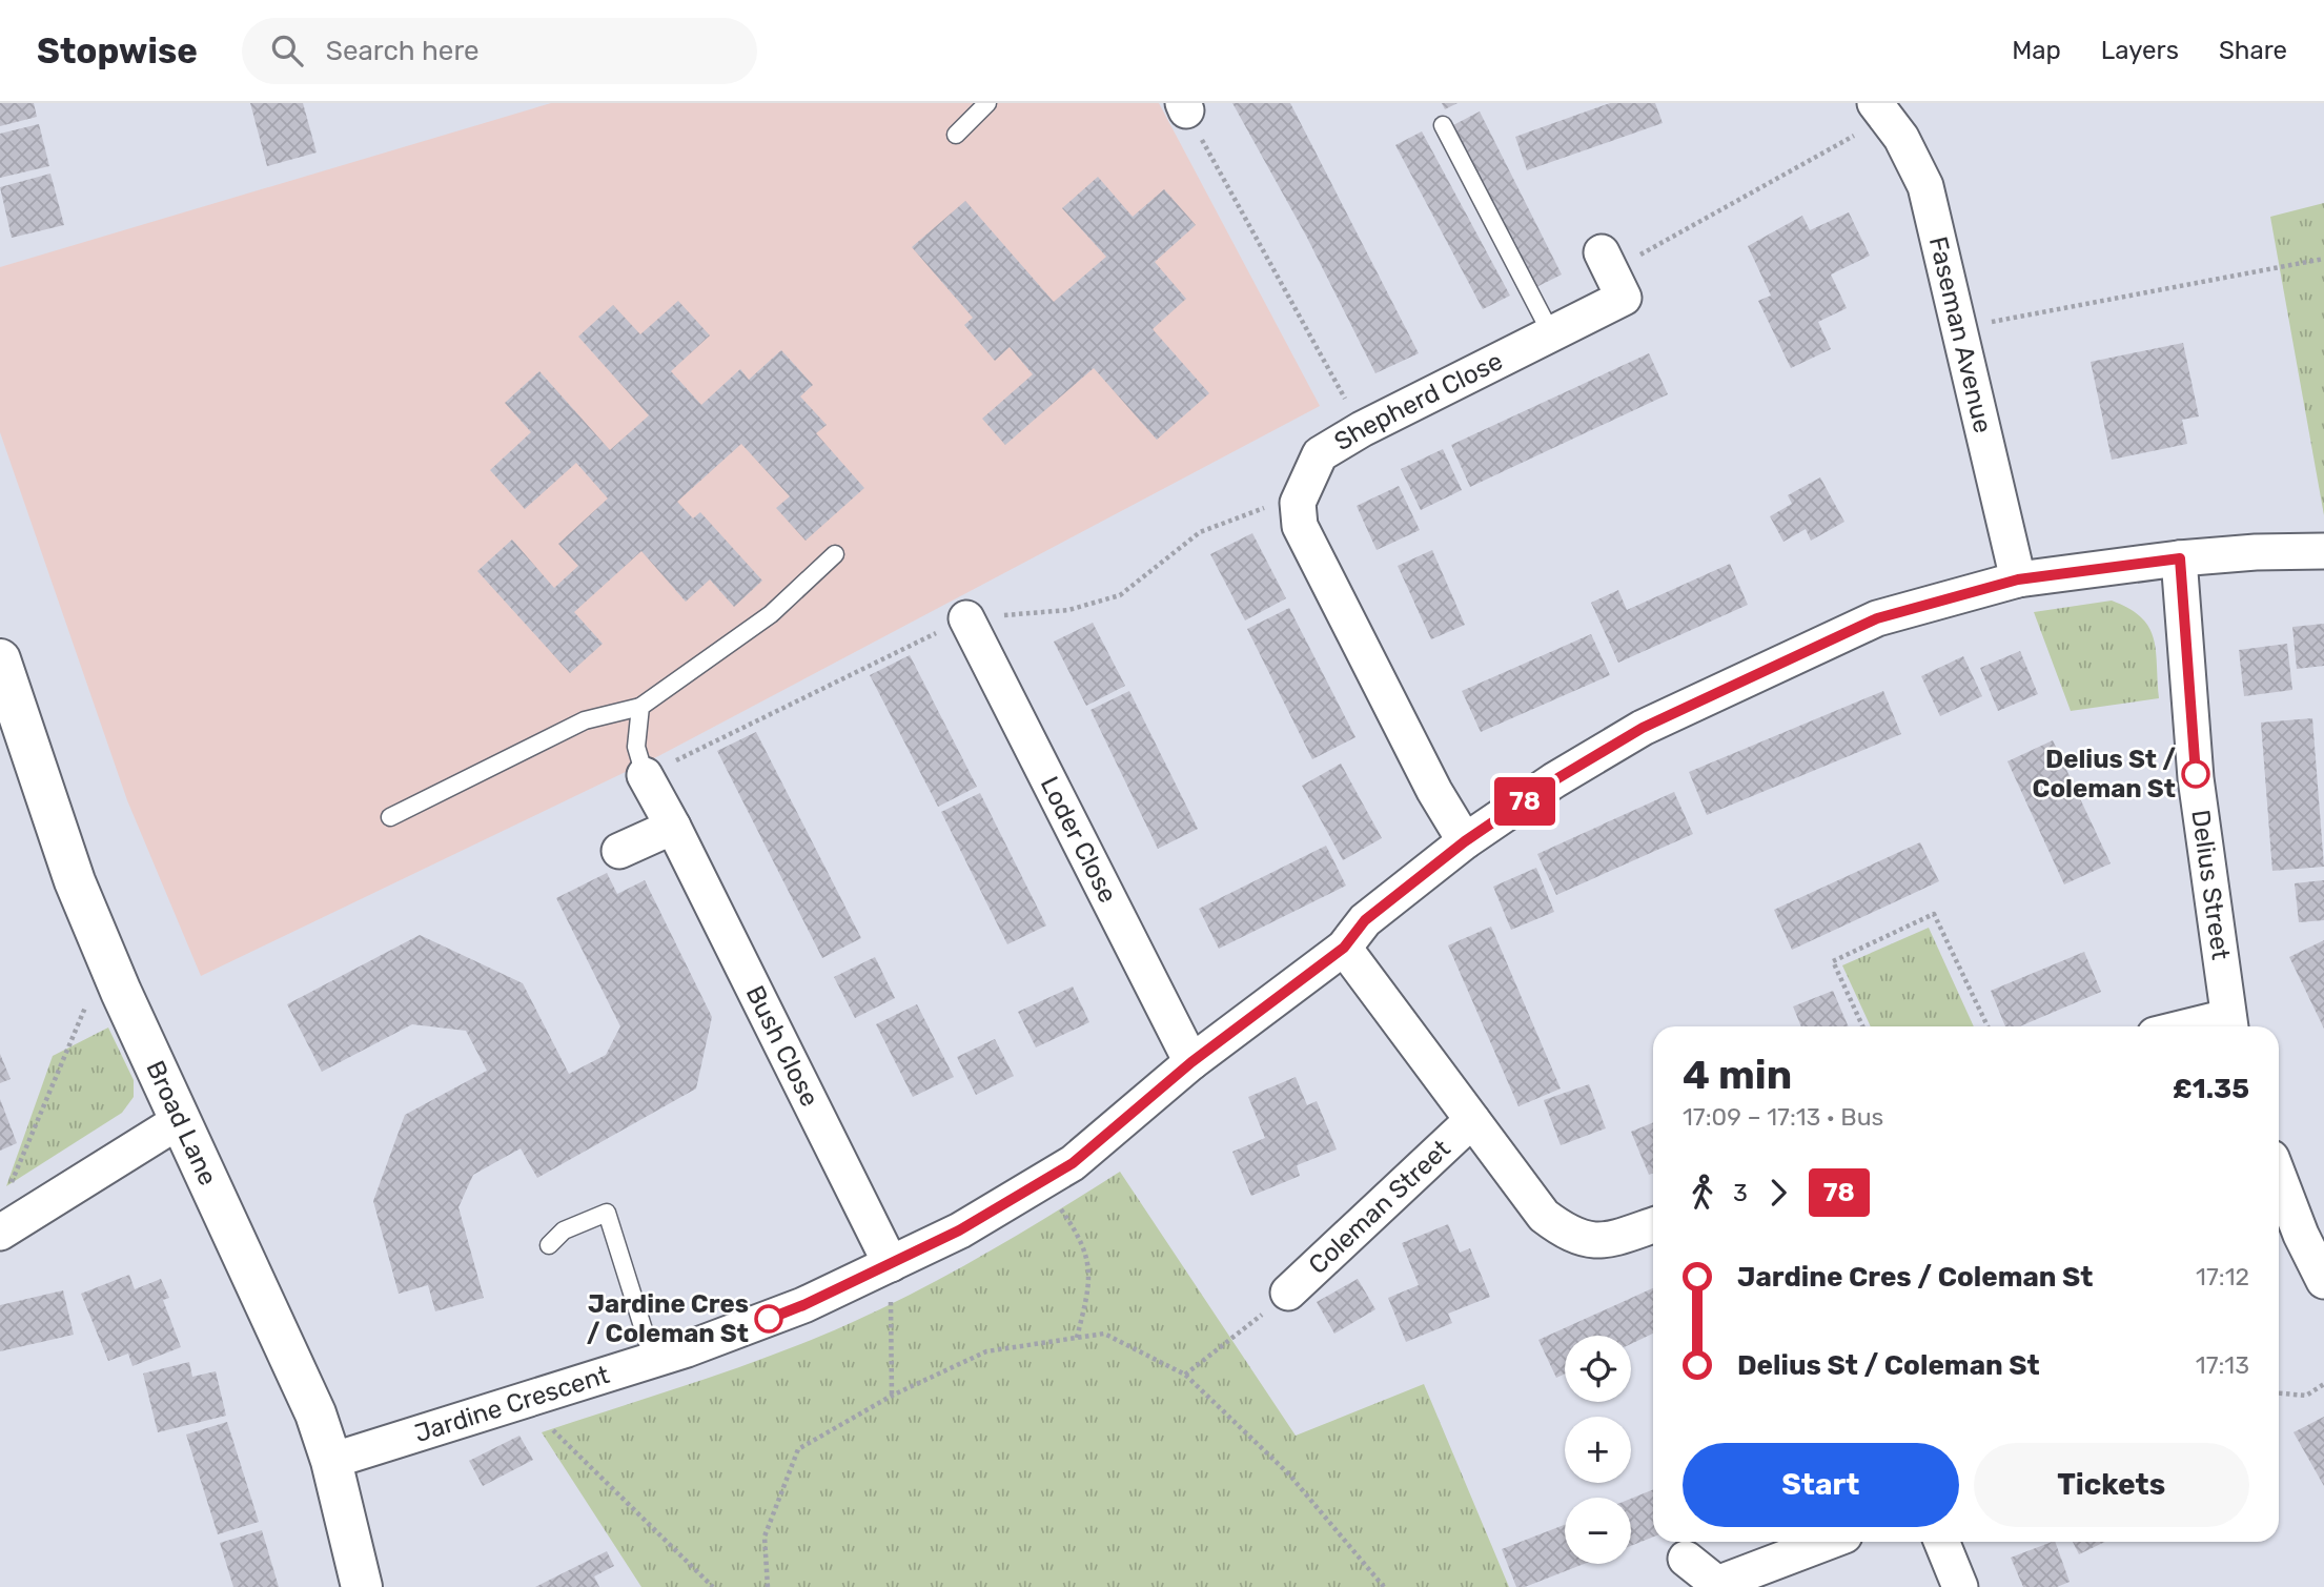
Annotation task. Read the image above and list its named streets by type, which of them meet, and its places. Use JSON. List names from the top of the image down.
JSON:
{
  "streets": {
    "street": [
      "Faseman Avenue",
      "Shepherd Close",
      "Loder Close",
      "Delius Street",
      "Bush Close",
      "Broad Lane",
      "Coleman Street",
      "Jardine Crescent"
    ]
  },
  "crossings": [
    ["Faseman Avenue", "Jardine Crescent"],
    ["Shepherd Close", "Jardine Crescent"],
    ["Loder Close", "Jardine Crescent"],
    ["Delius Street", "Jardine Crescent"],
    ["Bush Close", "Jardine Crescent"],
    ["Broad Lane", "Jardine Crescent"],
    ["Coleman Street", "Jardine Crescent"]
  ],
  "places": ["Delius St / Coleman St", "Jardine Cres / Coleman St"],
  "lines": ["bus line 78"],
  "page": {
    "header": "Stopwise",
    "search": "Search here",
    "nav": ["Map", "Layers", "Share"],
    "on_map": "78",
    "heading": ["4 min", "17:09 – 17:13 · Bus", "£1.35"],
    "legs": ["3", "78"],
    "list": [
      {
        "name": "Jardine Cres / Coleman St",
        "value": "17:12"
      },
      {
        "name": "Delius St / Coleman St",
        "value": "17:13"
      }
    ],
    "map_buttons": ["+", "−"],
    "buttons": ["Start", "Tickets"]
  }
}
